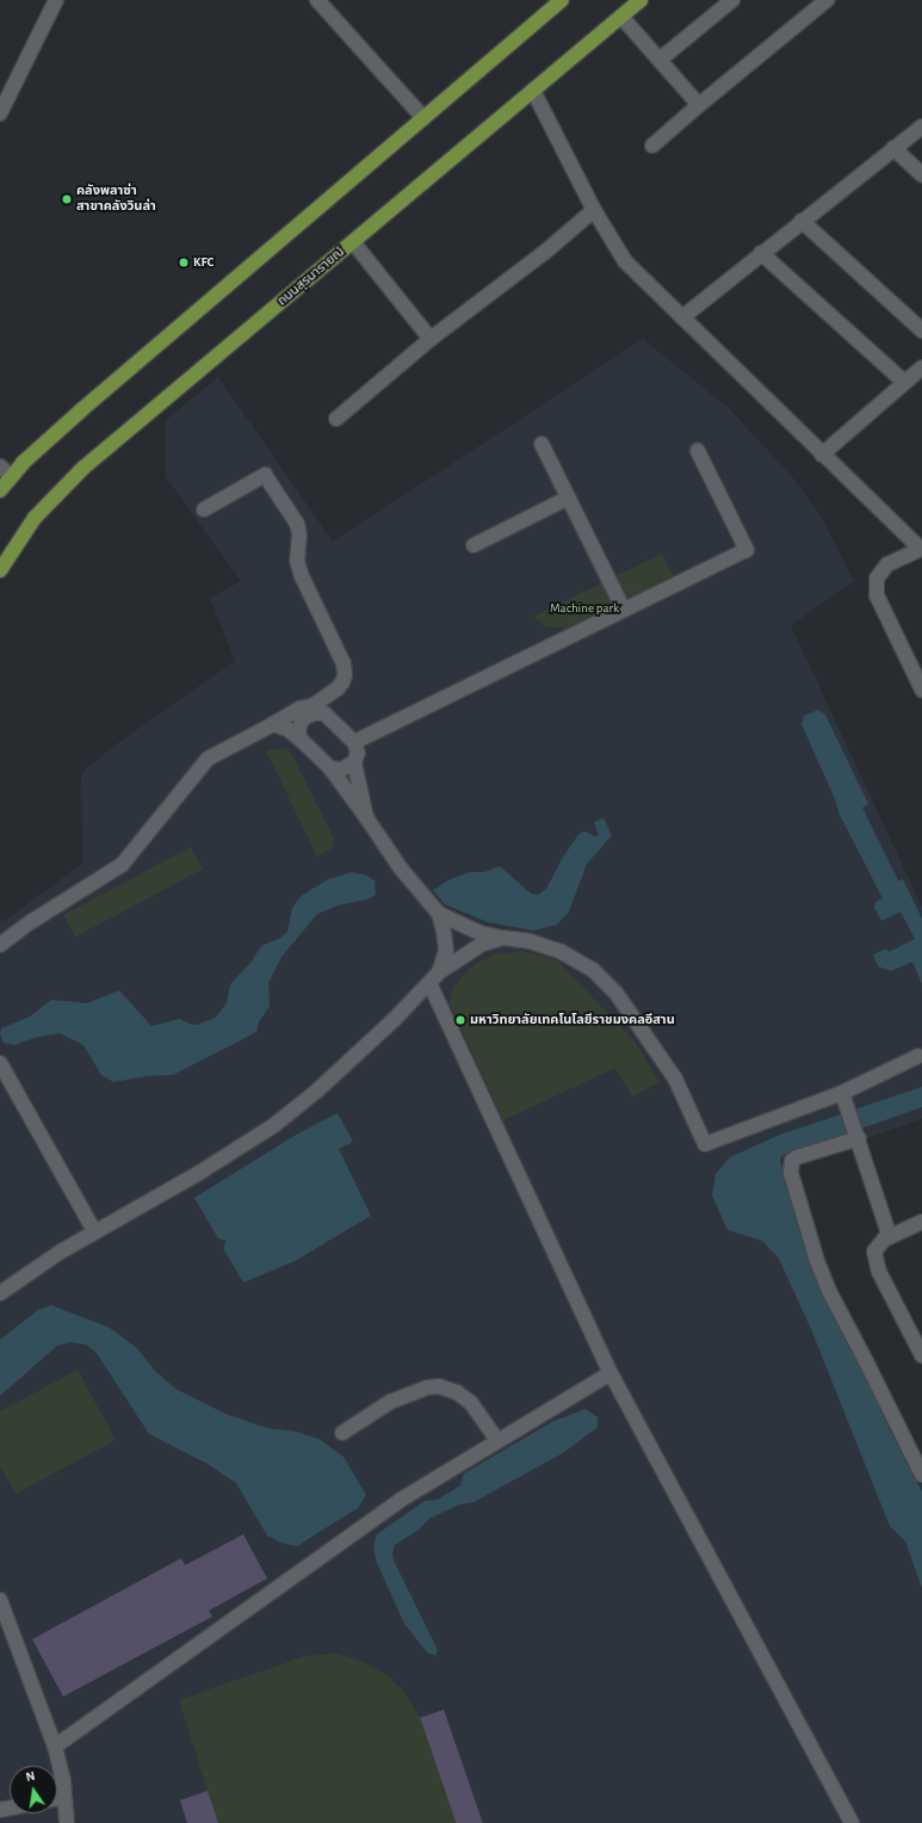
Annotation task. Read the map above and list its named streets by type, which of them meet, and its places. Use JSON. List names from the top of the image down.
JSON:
{
  "streets": {
    "main road": ["ถนนสุรนารายณ์"]
  },
  "parks": ["Machine park"],
  "places": ["คลังพลาซ่า สาขาคลังวินล่า", "KFC", "มหาวิทยาลัยเทคโนโลยีราชมงคลอีสาน"],
  "north": "top"
}
